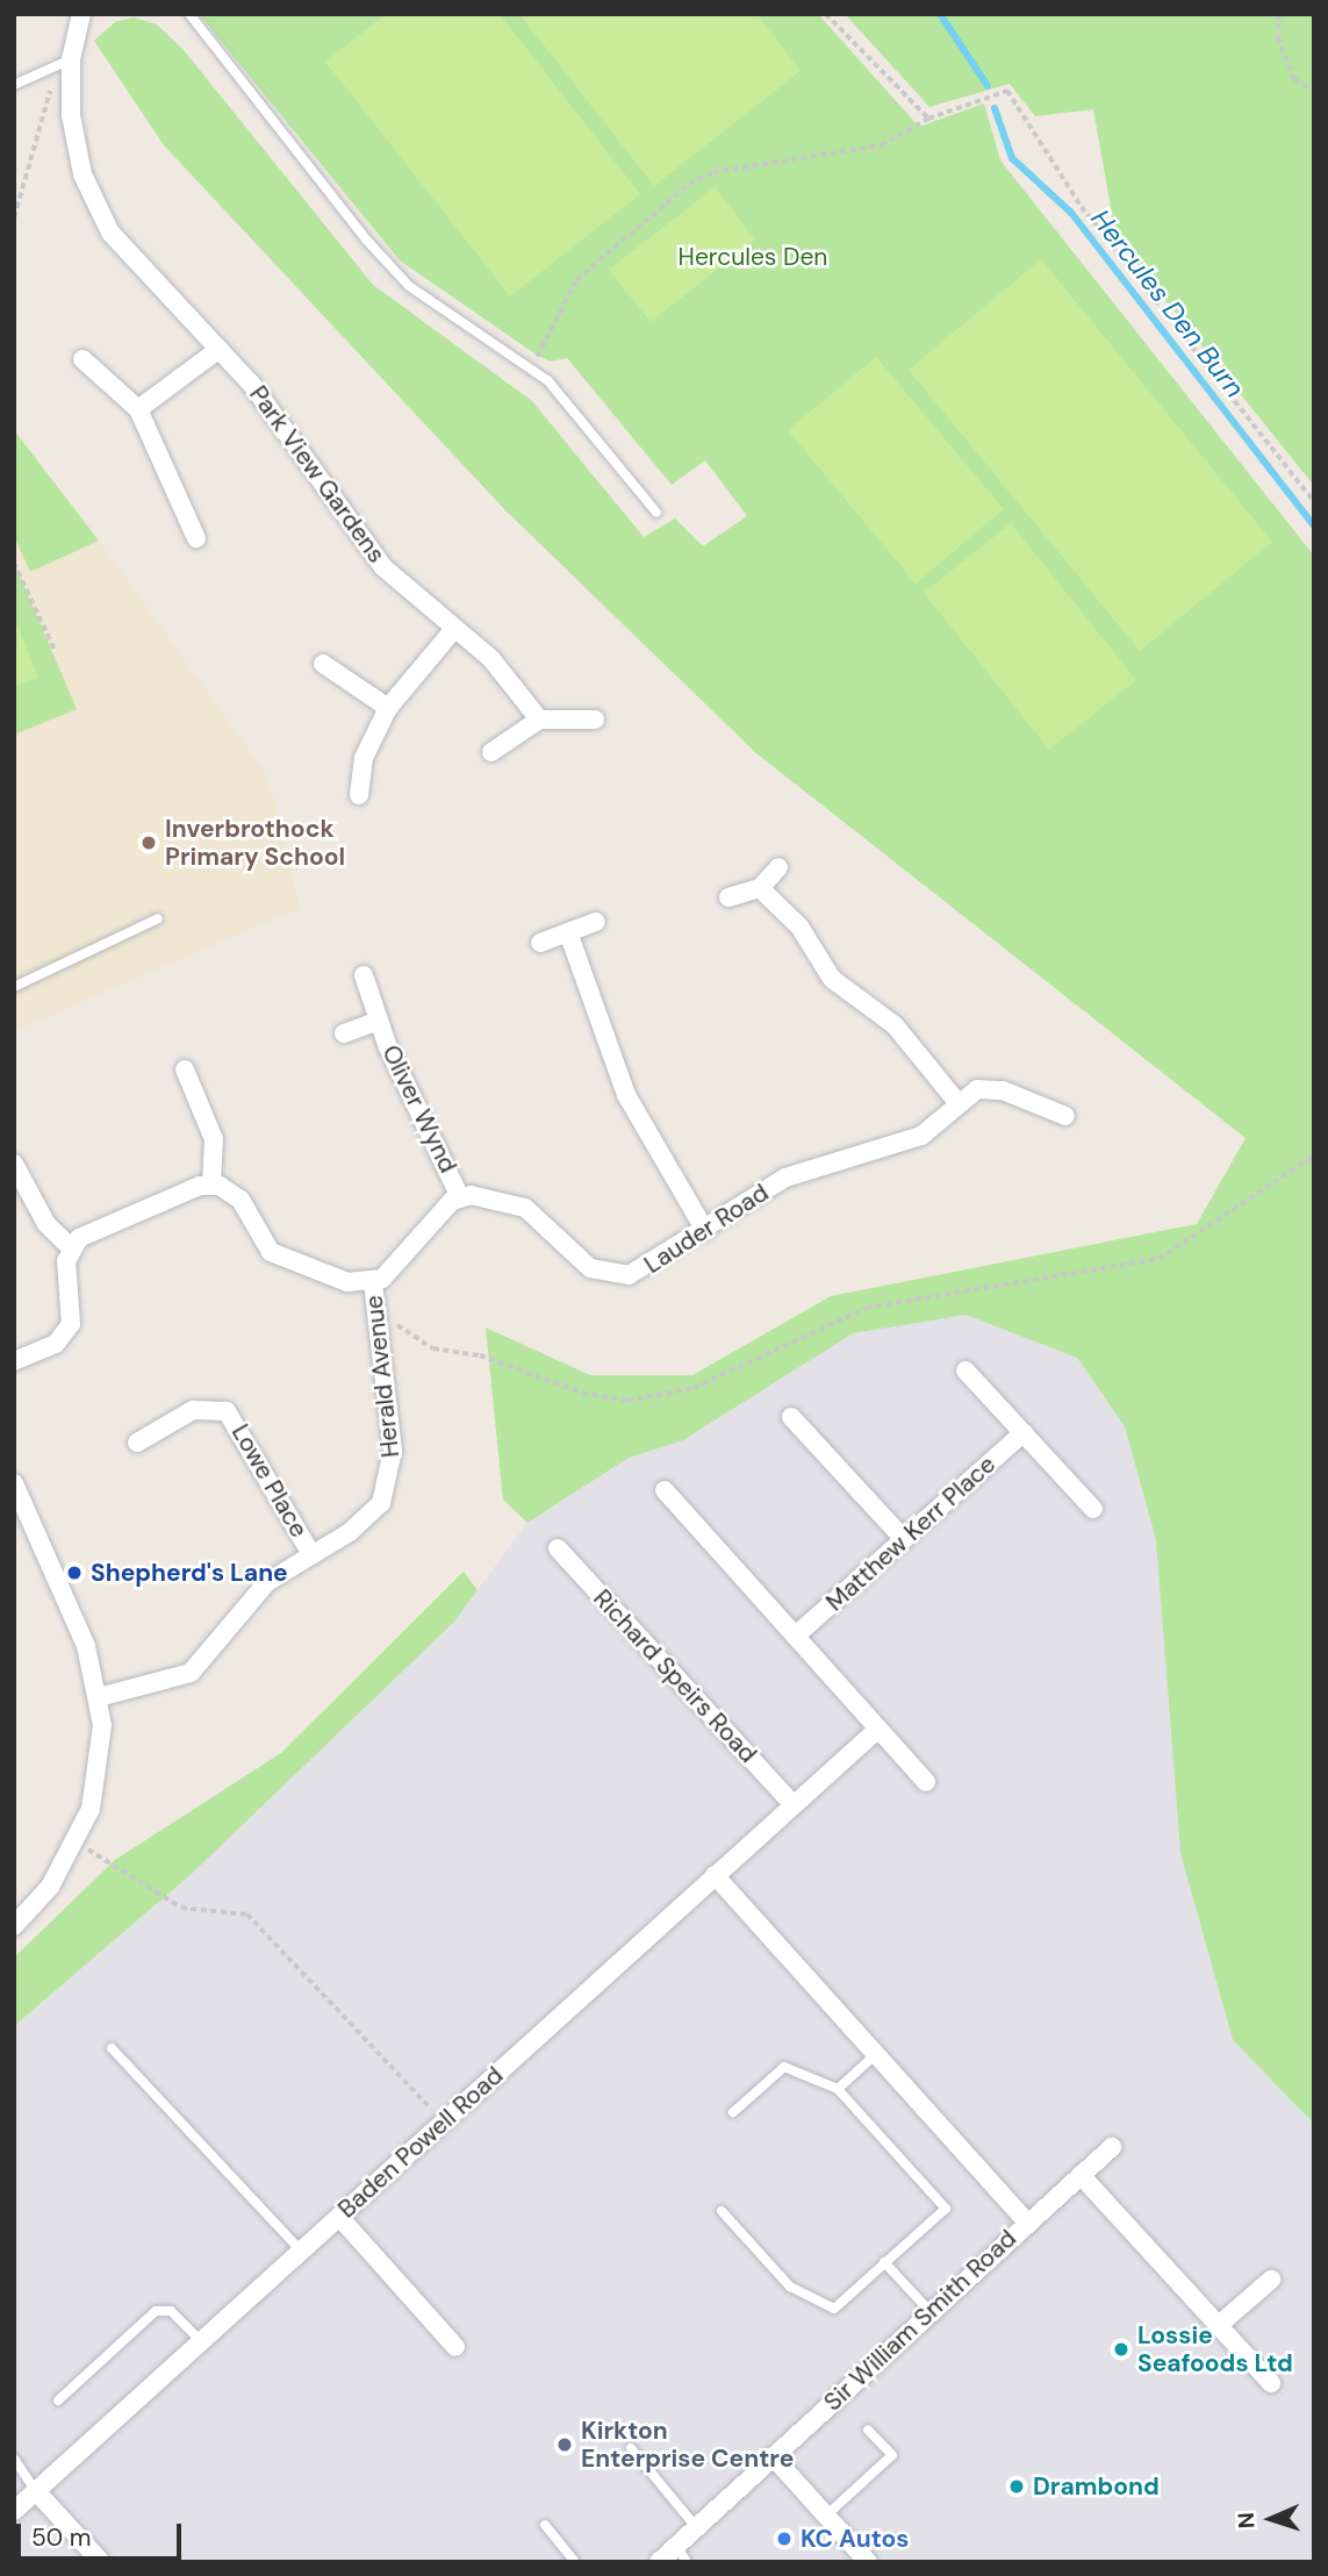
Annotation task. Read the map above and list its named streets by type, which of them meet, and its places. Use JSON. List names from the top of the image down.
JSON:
{
  "streets": {
    "street": [
      "Park View Gardens",
      "Oliver Wynd",
      "Lauder Road",
      "Herald Avenue",
      "Lowe Place",
      "Matthew Kerr Place",
      "Richard Speirs Road",
      "Baden Powell Road",
      "Sir William Smith Road"
    ]
  },
  "crossings": [
    ["Oliver Wynd", "Lauder Road"],
    ["Herald Avenue", "Lowe Place"],
    ["Richard Speirs Road", "Baden Powell Road"]
  ],
  "water": ["Hercules Den Burn"],
  "parks": ["Hercules Den"],
  "places": [
    "Inverbrothock Primary School",
    "Shepherd's Lane",
    "Lossie Seafoods Ltd",
    "Kirkton Enterprise Centre",
    "Drambond",
    "KC Autos"
  ],
  "scale_bar": "50 m",
  "north": "left"
}
